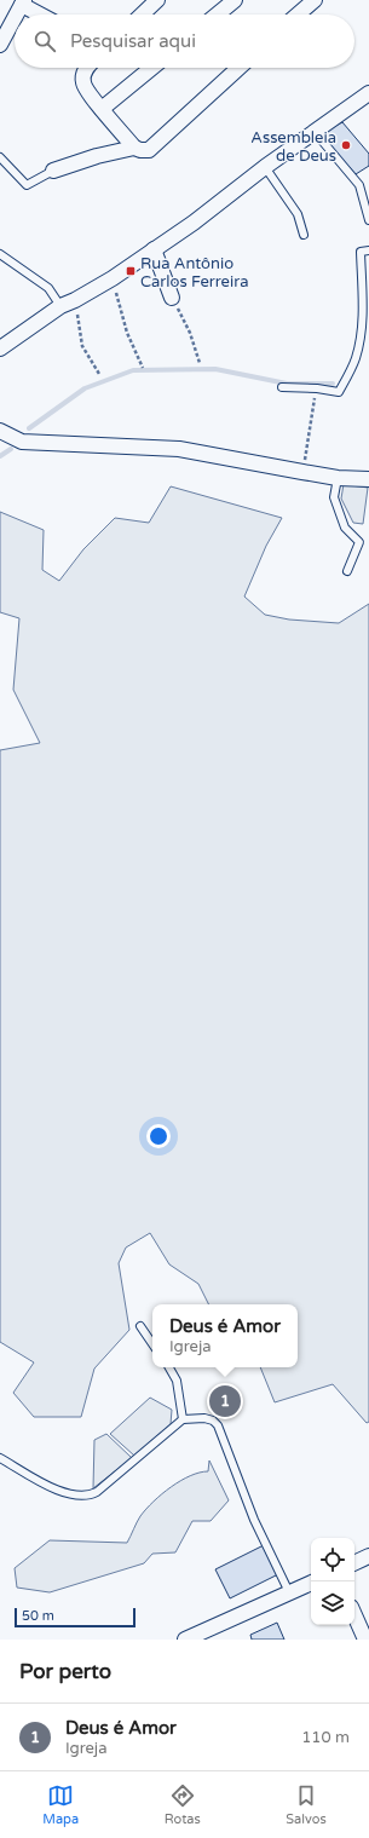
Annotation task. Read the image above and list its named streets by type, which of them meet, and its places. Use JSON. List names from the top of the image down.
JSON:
{
  "places": {
    "other": ["Assembleia de Deus"],
    "transit": ["Rua Antônio Carlos Ferreira"]
  },
  "scale_bar": "50 m",
  "page": {
    "search": "Pesquisar aqui",
    "popup": ["Deus é Amor", "Igreja"],
    "pins": "1",
    "scale": "50 m",
    "heading": "Por perto",
    "list": [
      {
        "mark": "1",
        "name": "Deus é Amor",
        "note": "Igreja",
        "value": "110 m"
      }
    ],
    "nav": ["Mapa", "Rotas", "Salvos"]
  }
}
